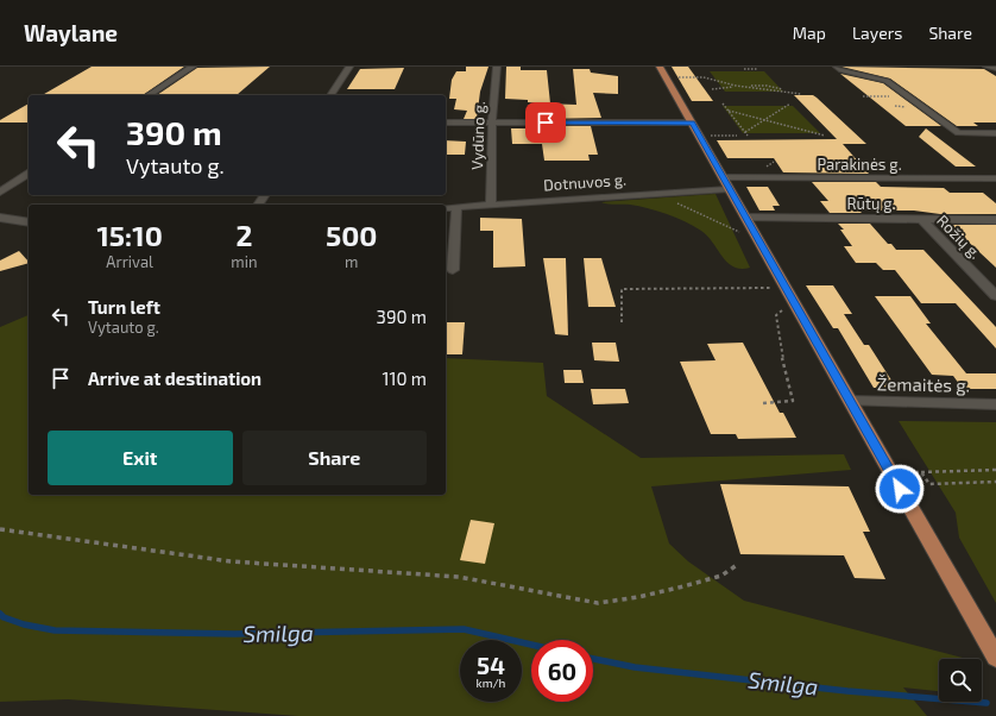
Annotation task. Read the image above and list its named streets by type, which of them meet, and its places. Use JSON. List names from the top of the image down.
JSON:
{
  "streets": {
    "street": [
      "Vydūno g.",
      "Parakinės g.",
      "Dotnuvos g.",
      "Rūtų g.",
      "Rožių g.",
      "Žemaitės g."
    ]
  },
  "crossings": [
    ["Vydūno g.", "Dotnuvos g."],
    ["Parakinės g.", "Dotnuvos g."],
    ["Rūtų g.", "Rožių g."]
  ],
  "water": ["Smilga"],
  "page": {
    "header": "Waylane",
    "nav": ["Map", "Layers", "Share"],
    "turn": ["390 m", "Vytauto g."],
    "eta": [
      "15:10",
      "Arrival",
      "2",
      "min",
      "500",
      "m"
    ],
    "list": [
      {
        "name": "Turn left",
        "note": "Vytauto g.",
        "value": "390 m"
      },
      {
        "name": "Arrive at destination",
        "value": "110 m"
      }
    ],
    "buttons": ["Exit", "Share"],
    "speed": "54 km/h",
    "limit": "60"
  }
}
